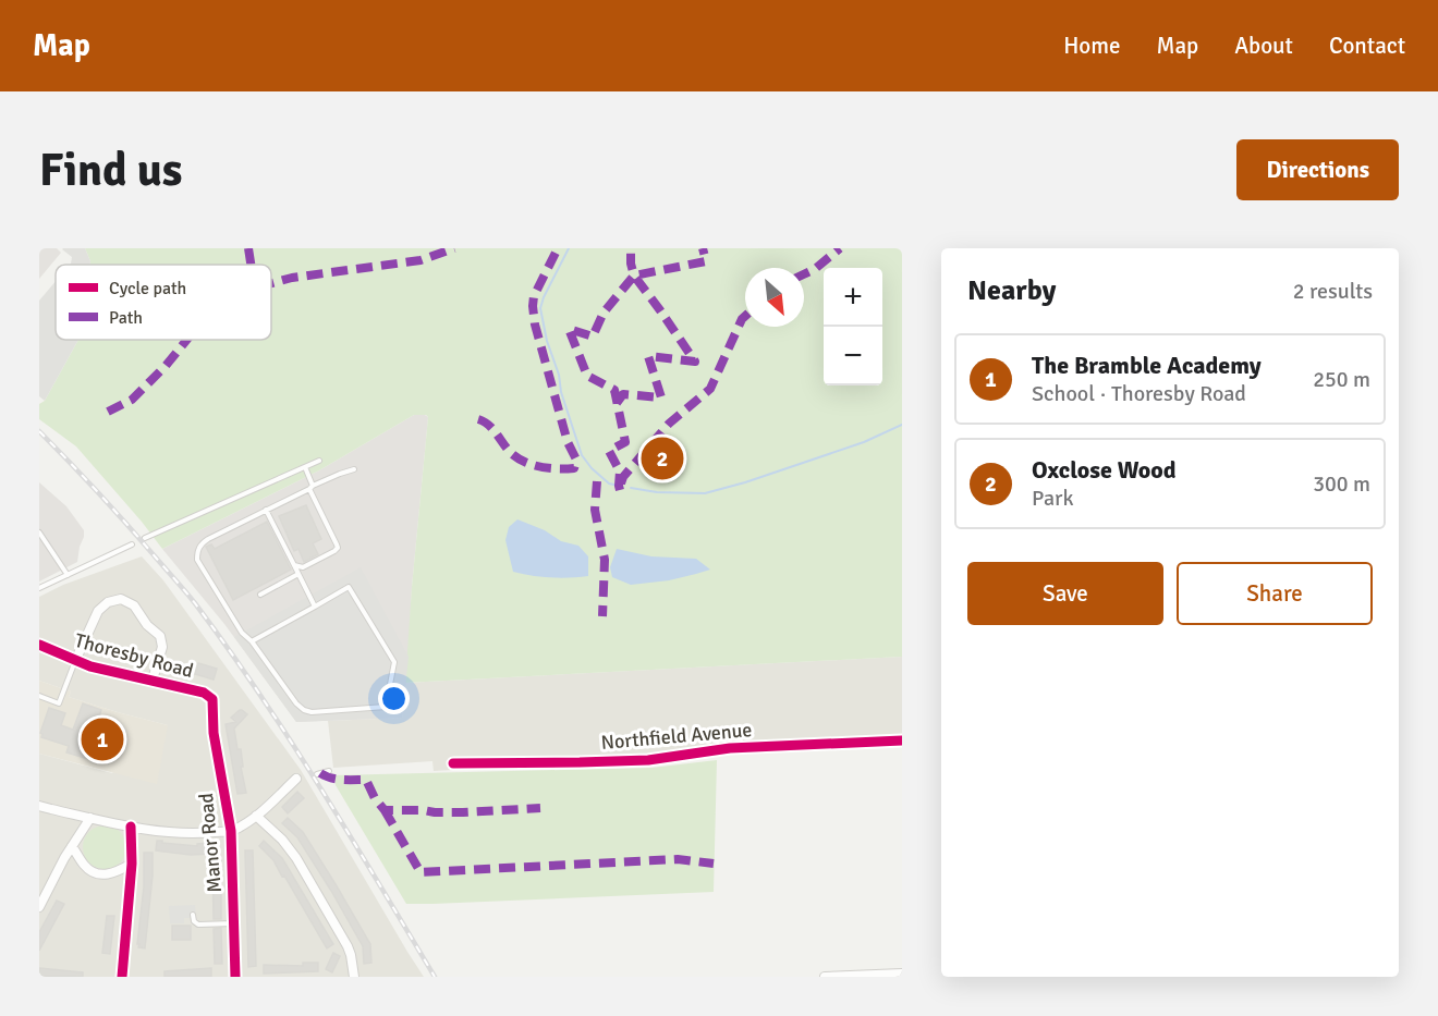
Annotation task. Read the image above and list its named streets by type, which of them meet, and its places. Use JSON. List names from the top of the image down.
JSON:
{
  "streets": {
    "street": ["Thoresby Road", "Northfield Avenue", "Manor Road"]
  },
  "crossings": [
    ["Thoresby Road", "Manor Road"]
  ],
  "legend": ["Cycle path", "Path"],
  "north": "bottom right",
  "page": {
    "header": "Map",
    "nav": [
      "Home",
      "Map",
      "About",
      "Contact"
    ],
    "buttons": [
      "Directions",
      ["Save", "Share"]
    ],
    "title": "Find us",
    "heading": ["Nearby", "2 results"],
    "map_buttons": ["+", "−"],
    "list": [
      {
        "mark": "1",
        "name": "The Bramble Academy",
        "note": "School · Thoresby Road",
        "value": "250 m"
      },
      {
        "mark": "2",
        "name": "Oxclose Wood",
        "note": "Park",
        "value": "300 m"
      }
    ],
    "pins": ["2", "1"]
  }
}
